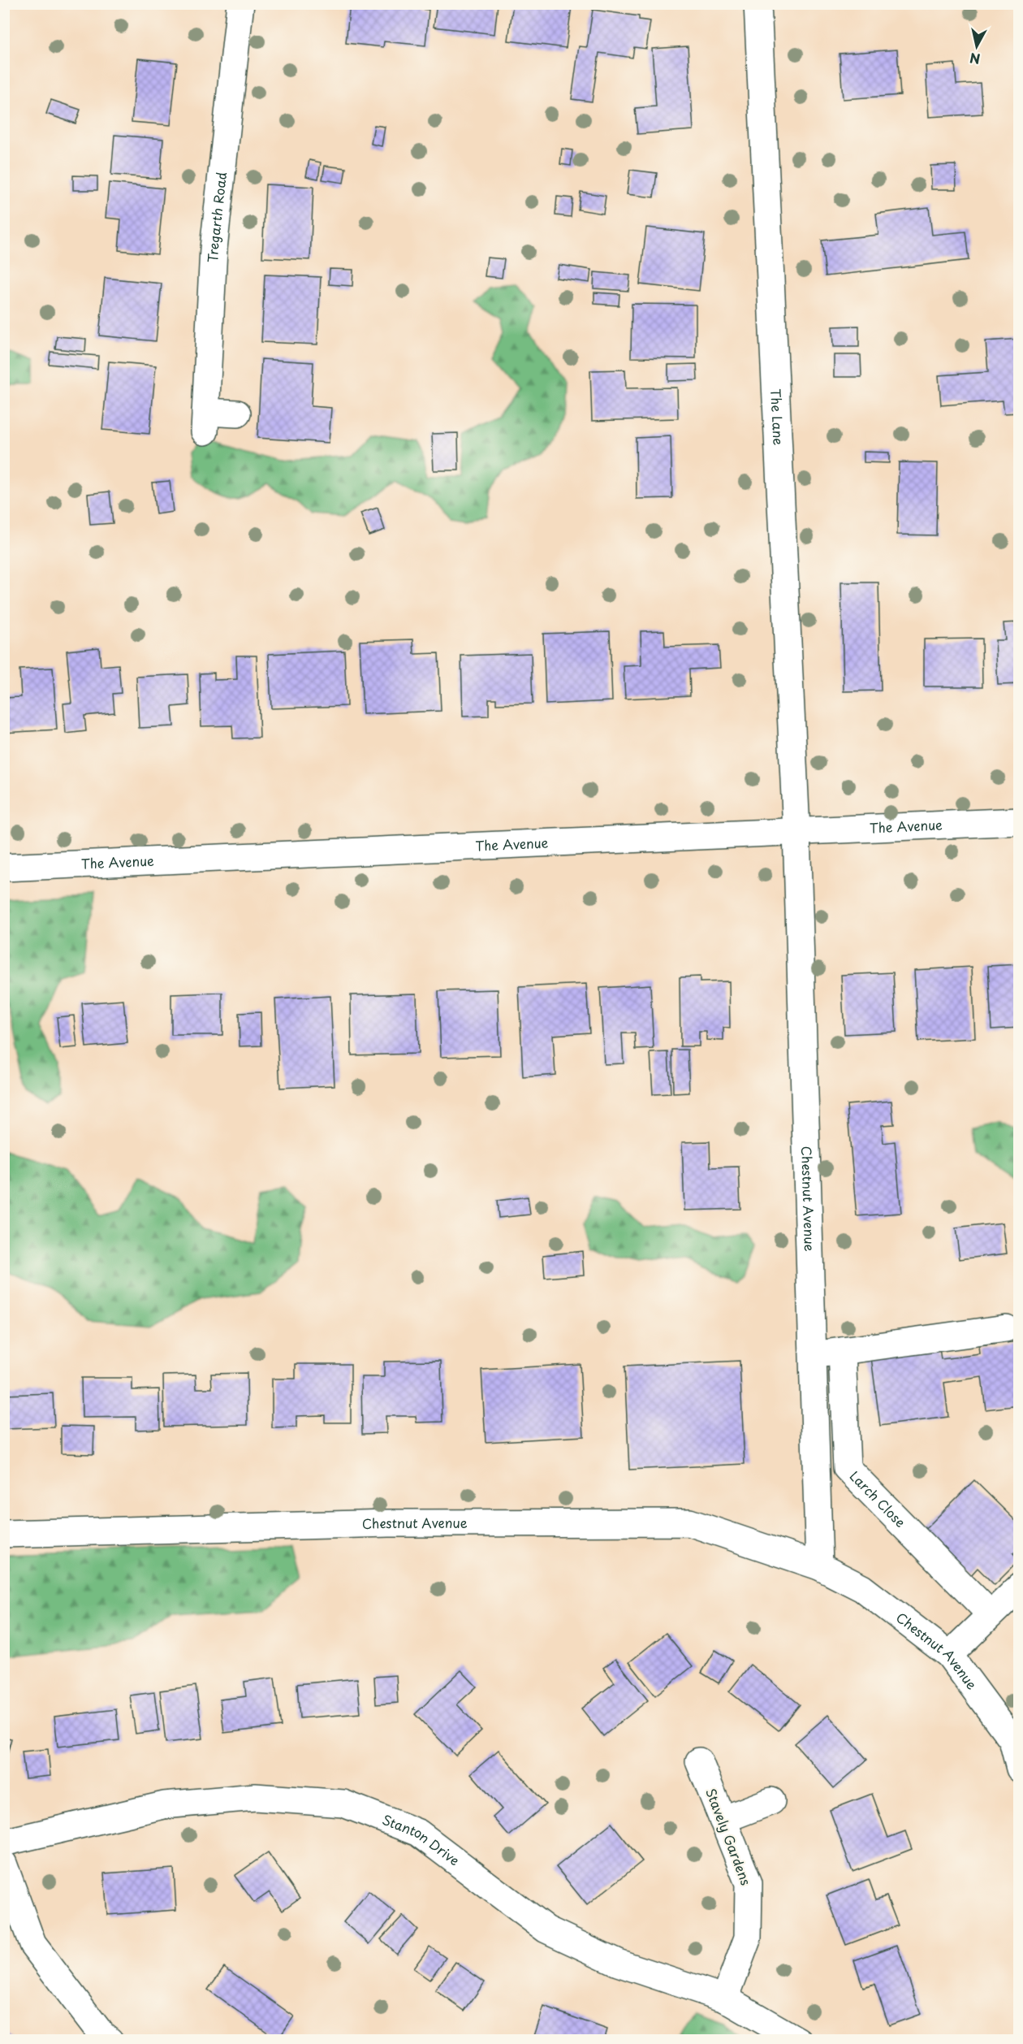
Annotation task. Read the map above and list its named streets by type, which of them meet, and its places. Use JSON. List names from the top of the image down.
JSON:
{
  "streets": {
    "street": [
      "Tregarth Road",
      "The Lane",
      "The Avenue",
      "Chestnut Avenue",
      "Larch Close",
      "Stavely Gardens",
      "Stanton Drive"
    ]
  },
  "crossings": [
    ["The Lane", "The Avenue"],
    ["The Lane", "Chestnut Avenue"],
    ["The Avenue", "Chestnut Avenue"],
    ["Stavely Gardens", "Stanton Drive"]
  ],
  "north": "bottom"
}
